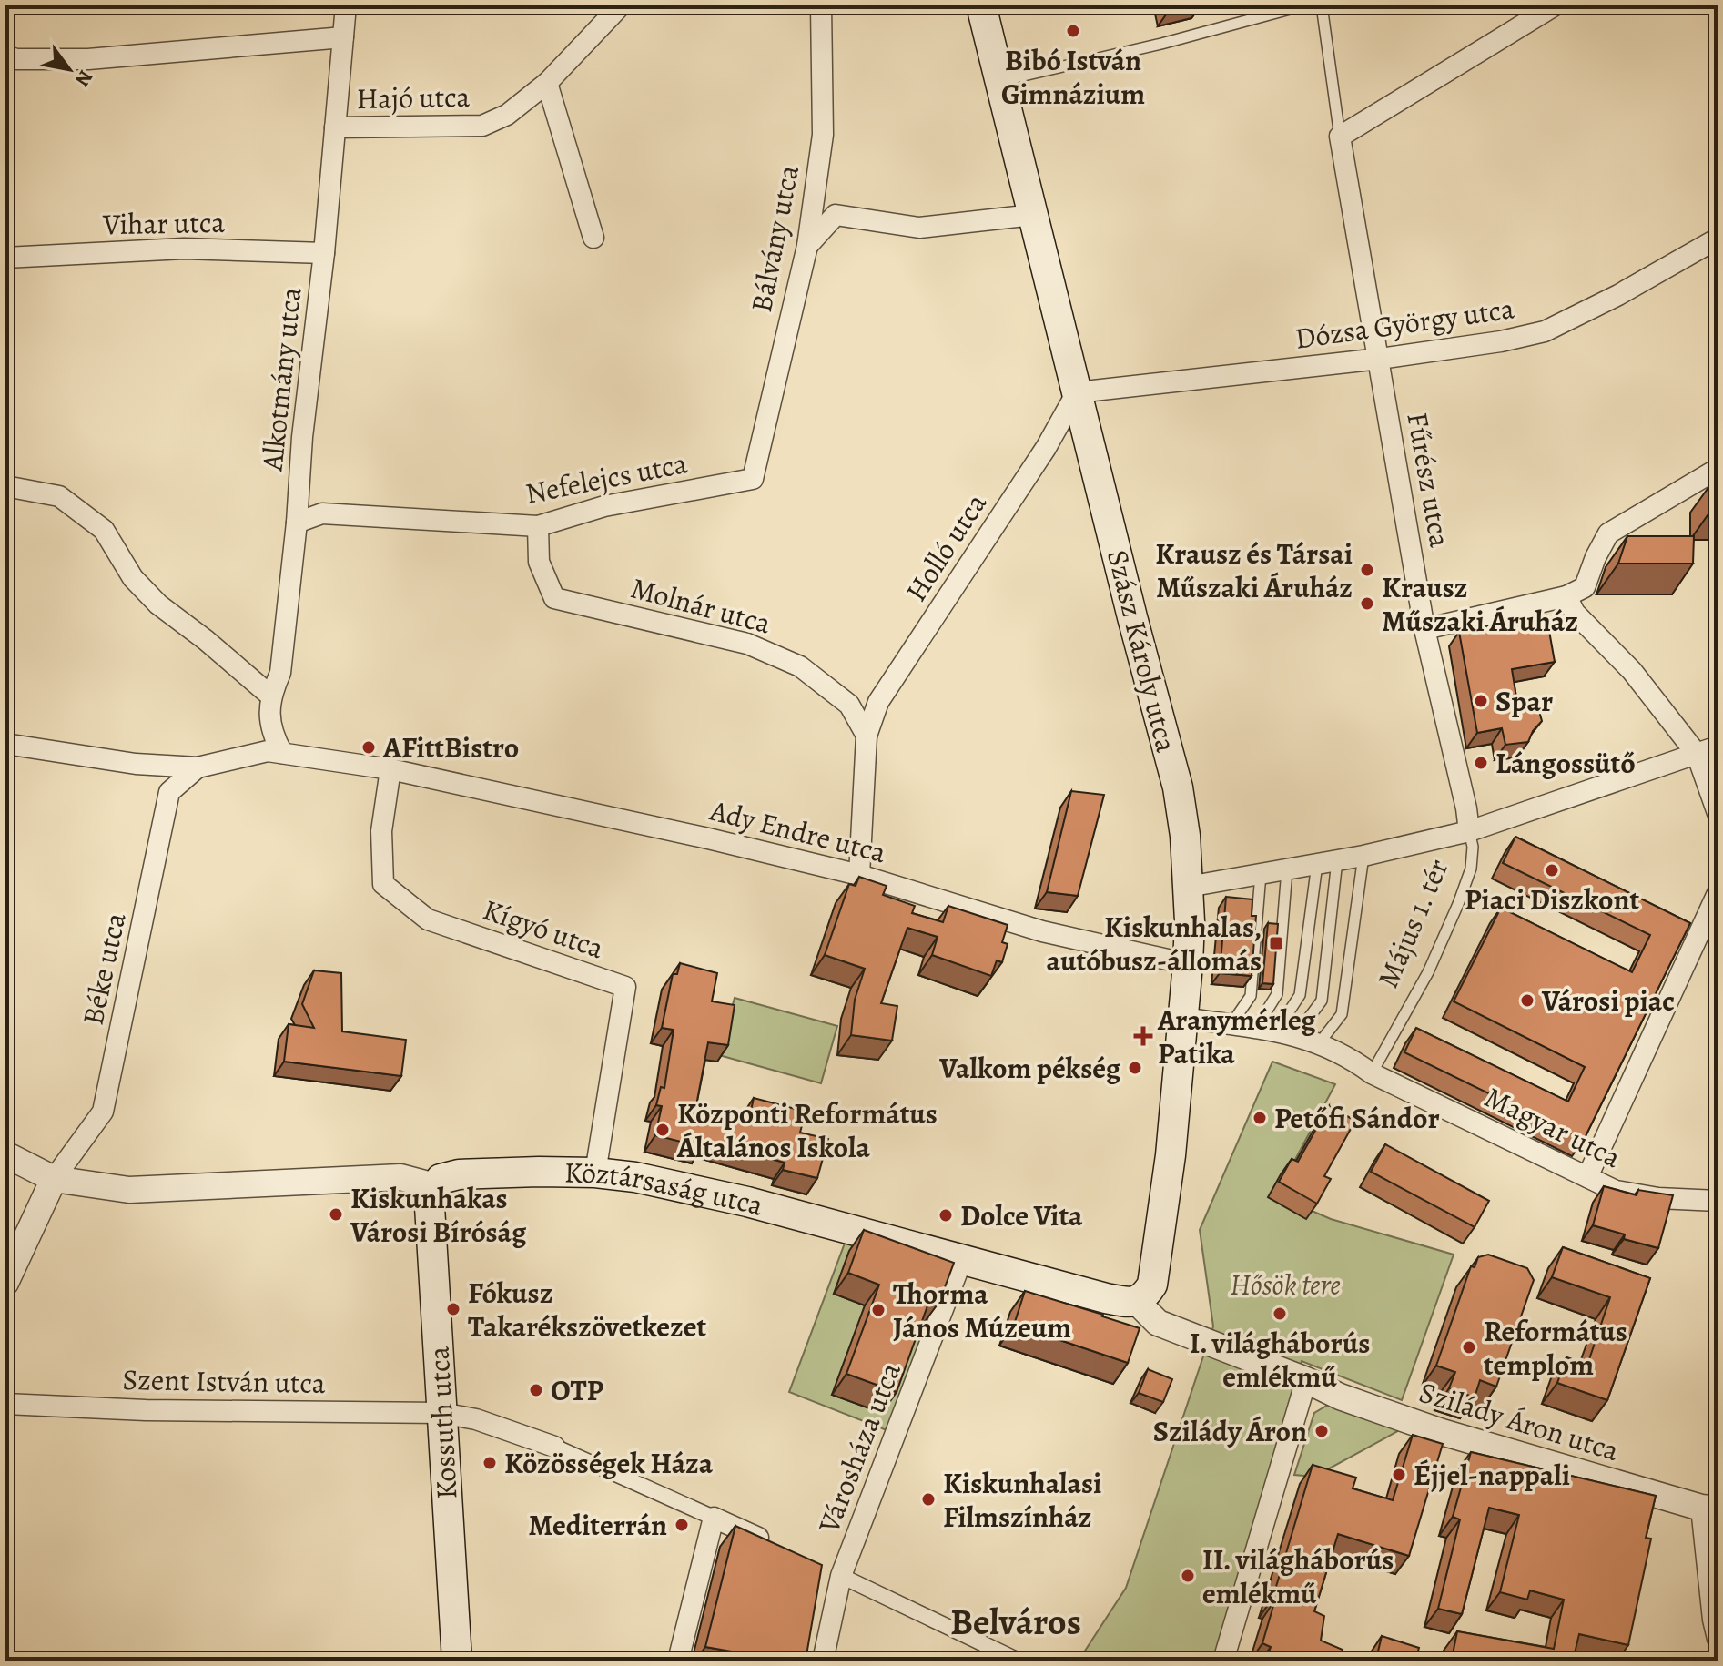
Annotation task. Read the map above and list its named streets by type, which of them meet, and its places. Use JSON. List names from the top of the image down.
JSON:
{
  "streets": {
    "main road": ["Szász Károly utca", "Köztársaság utca", "Kossuth utca"],
    "street": [
      "Hajó utca",
      "Vihar utca",
      "Bálvány utca",
      "Dózsa György utca",
      "Alkotmány utca",
      "Nefelejcs utca",
      "Fűrész utca",
      "Holló utca",
      "Molnár utca",
      "Ady Endre utca",
      "Május 1. tér",
      "Kígyó utca",
      "Béke utca",
      "Magyar utca",
      "Szent István utca",
      "Szilády Áron utca",
      "Városháza utca"
    ]
  },
  "crossings": [
    ["Hajó utca", "Alkotmány utca"],
    ["Vihar utca", "Alkotmány utca"],
    ["Bálvány utca", "Nefelejcs utca"],
    ["Dózsa György utca", "Fűrész utca"],
    ["Dózsa György utca", "Holló utca"],
    ["Dózsa György utca", "Szász Károly utca"],
    ["Alkotmány utca", "Nefelejcs utca"],
    ["Alkotmány utca", "Ady Endre utca"],
    ["Nefelejcs utca", "Molnár utca"],
    ["Fűrész utca", "Május 1. tér"],
    ["Holló utca", "Molnár utca"],
    ["Holló utca", "Szász Károly utca"],
    ["Szász Károly utca", "Ady Endre utca"],
    ["Szász Károly utca", "Május 1. tér"],
    ["Szász Károly utca", "Köztársaság utca"],
    ["Ady Endre utca", "Kígyó utca"],
    ["Május 1. tér", "Magyar utca"],
    ["Kígyó utca", "Köztársaság utca"],
    ["Köztársaság utca", "Kossuth utca"],
    ["Köztársaság utca", "Városháza utca"],
    ["Szent István utca", "Kossuth utca"]
  ],
  "districts": ["Belváros"],
  "parks": ["Hősök tere"],
  "places": {
    "other": [
      "Bibó István Gimnázium",
      "Krausz és Társai Műszaki Áruház",
      "Krausz Műszaki Áruház",
      "Spar",
      "AFittBistro",
      "Lángossütő",
      "Piaci Diszkont",
      "Városi piac",
      "Valkom pékség",
      "Petőfi Sándor",
      "Központi Református Általános Iskola",
      "Kiskunhakas Városi Bíróság",
      "Dolce Vita",
      "Fókusz Takarékszövetkezet",
      "Thorma János Múzeum",
      "I. világháborús emlékmű",
      "Református templom",
      "OTP",
      "Szilády Áron",
      "Közösségek Háza",
      "Éjjel-nappali",
      "Kiskunhalasi Filmszínház",
      "Mediterrán",
      "II. világháborús emlékmű"
    ],
    "transit": ["Kiskunhalas, autóbusz-állomás"],
    "health": ["Aranymérleg Patika"]
  },
  "north": "bottom right"
}
